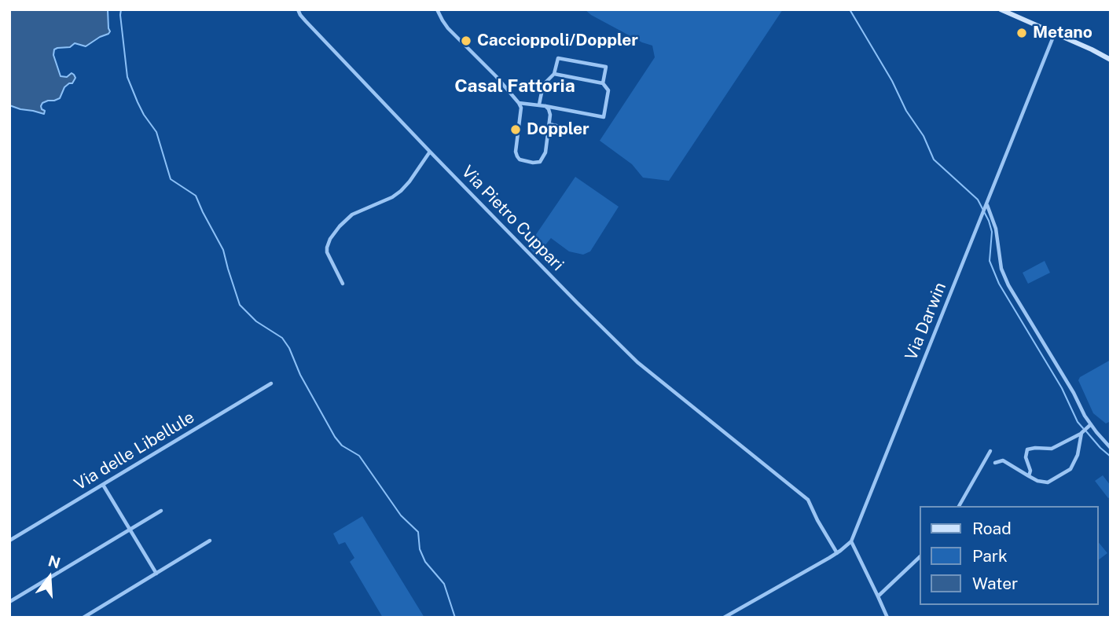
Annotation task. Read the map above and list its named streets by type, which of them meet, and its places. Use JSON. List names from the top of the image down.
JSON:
{
  "streets": {
    "street": ["Via Pietro Cuppari", "Via Darwin", "Via delle Libellule"]
  },
  "districts": ["Casal Fattoria"],
  "places": ["Metano", "Caccioppoli/Doppler", "Doppler"],
  "legend": ["Road", "Park", "Water"],
  "north": "top"
}
